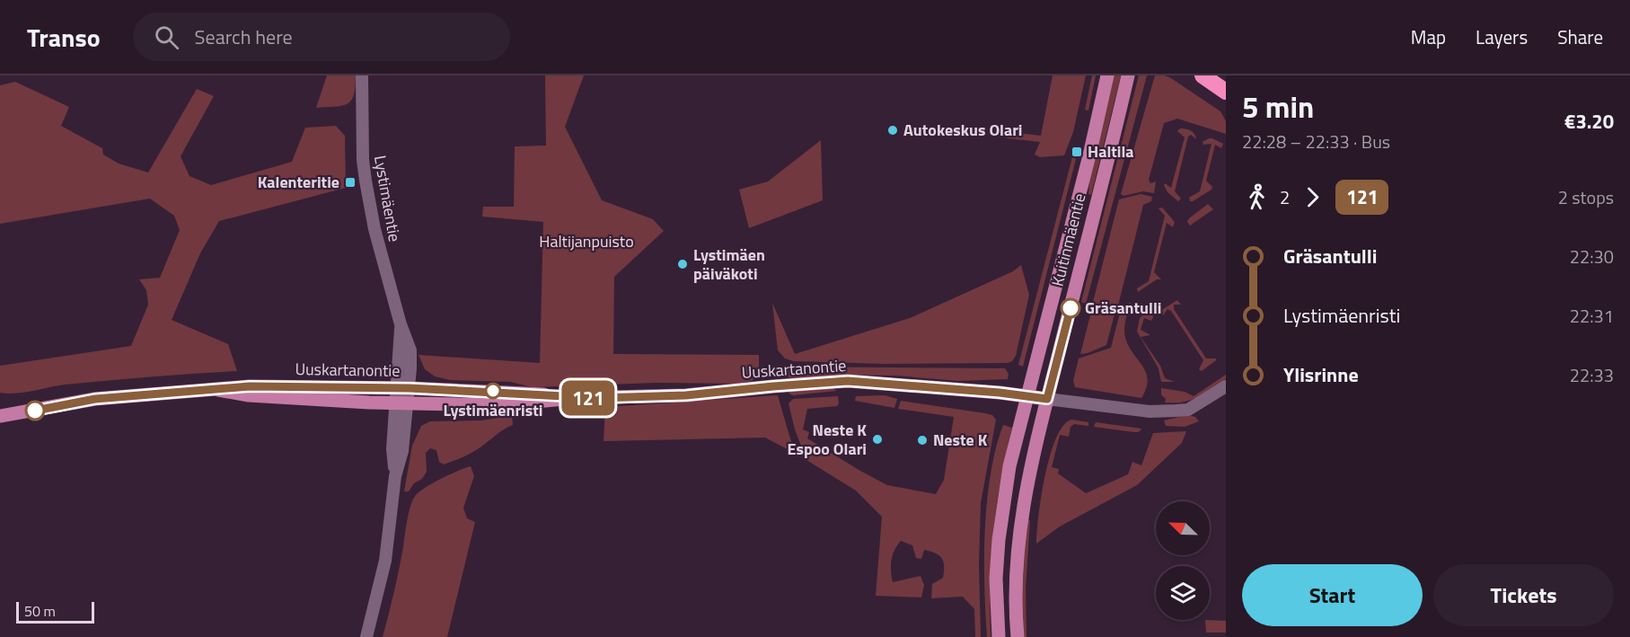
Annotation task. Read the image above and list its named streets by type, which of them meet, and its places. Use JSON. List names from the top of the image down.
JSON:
{
  "streets": {
    "main road": ["Kuitinmäentie", "Uuskartanontie"],
    "street": ["Lystimäentie"]
  },
  "crossings": [
    ["Lystimäentie", "Uuskartanontie"],
    ["Kuitinmäentie", "Uuskartanontie"]
  ],
  "parks": ["Haltijanpuisto"],
  "places": {
    "other": [
      "Autokeskus Olari",
      "Lystimäen päiväkoti",
      "Gräsantulli",
      "Lystimäenristi",
      "Neste K Espoo Olari",
      "Neste K"
    ],
    "transit": ["Haltila", "Kalenteritie"]
  },
  "lines": ["bus line 121"],
  "scale_bar": "50 m",
  "north": "top left",
  "page": {
    "header": "Transo",
    "search": "Search here",
    "nav": ["Map", "Layers", "Share"],
    "on_map": "121",
    "heading": ["5 min", "22:28 – 22:33 · Bus", "€3.20"],
    "legs": ["2", "121", "2 stops"],
    "list": [
      {
        "name": "Gräsantulli",
        "value": "22:30"
      },
      {
        "name": "Lystimäenristi",
        "value": "22:31"
      },
      {
        "name": "Ylisrinne",
        "value": "22:33"
      }
    ],
    "buttons": ["Start", "Tickets"],
    "scale": "50 m"
  }
}
